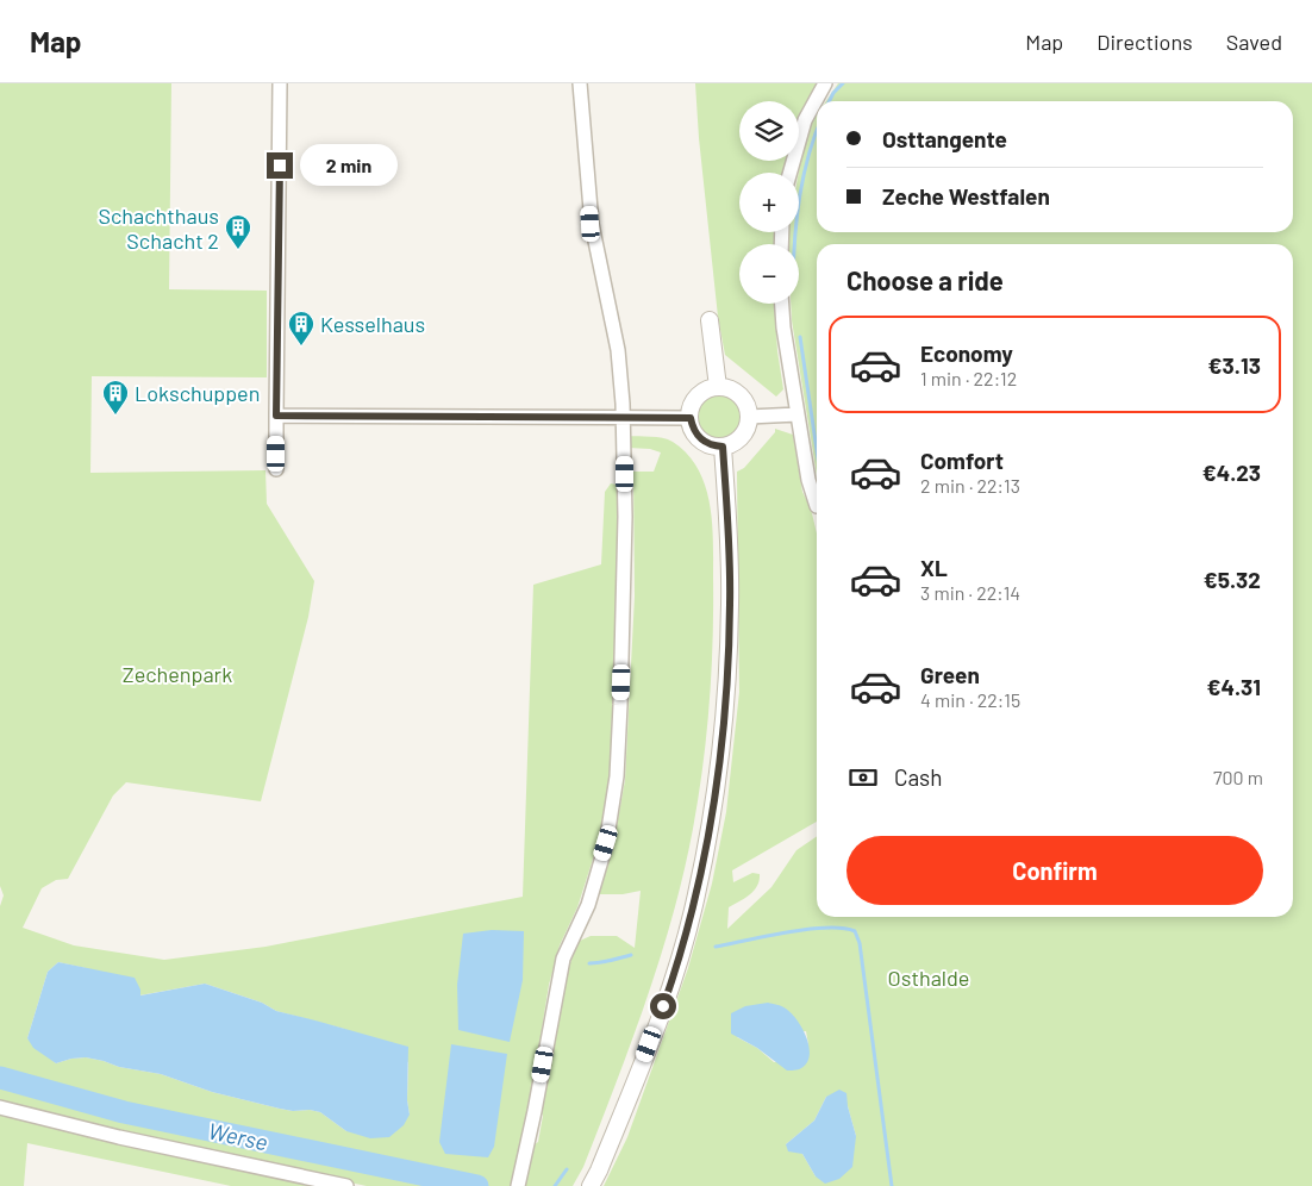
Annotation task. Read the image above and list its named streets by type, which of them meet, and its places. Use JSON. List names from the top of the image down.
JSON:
{
  "water": ["Werse"],
  "parks": ["Zechenpark", "Osthalde"],
  "places": {
    "building": ["Schachthaus Schacht 2", "Kesselhaus", "Lokschuppen"]
  },
  "page": {
    "header": "Map",
    "nav": ["Map", "Directions", "Saved"],
    "map_buttons": ["+", "−"],
    "banner": ["Osttangente", "Zeche Westfalen"],
    "bubble": "2 min",
    "heading": "Choose a ride",
    "list": [
      {
        "name": "Economy",
        "note": "1 min · 22:12",
        "value": "€3.13"
      },
      {
        "name": "Comfort",
        "note": "2 min · 22:13",
        "value": "€4.23"
      },
      {
        "name": "XL",
        "note": "3 min · 22:14",
        "value": "€5.32"
      },
      {
        "name": "Green",
        "note": "4 min · 22:15",
        "value": "€4.31"
      }
    ],
    "pay": ["Cash", "700 m"],
    "buttons": "Confirm"
  }
}
